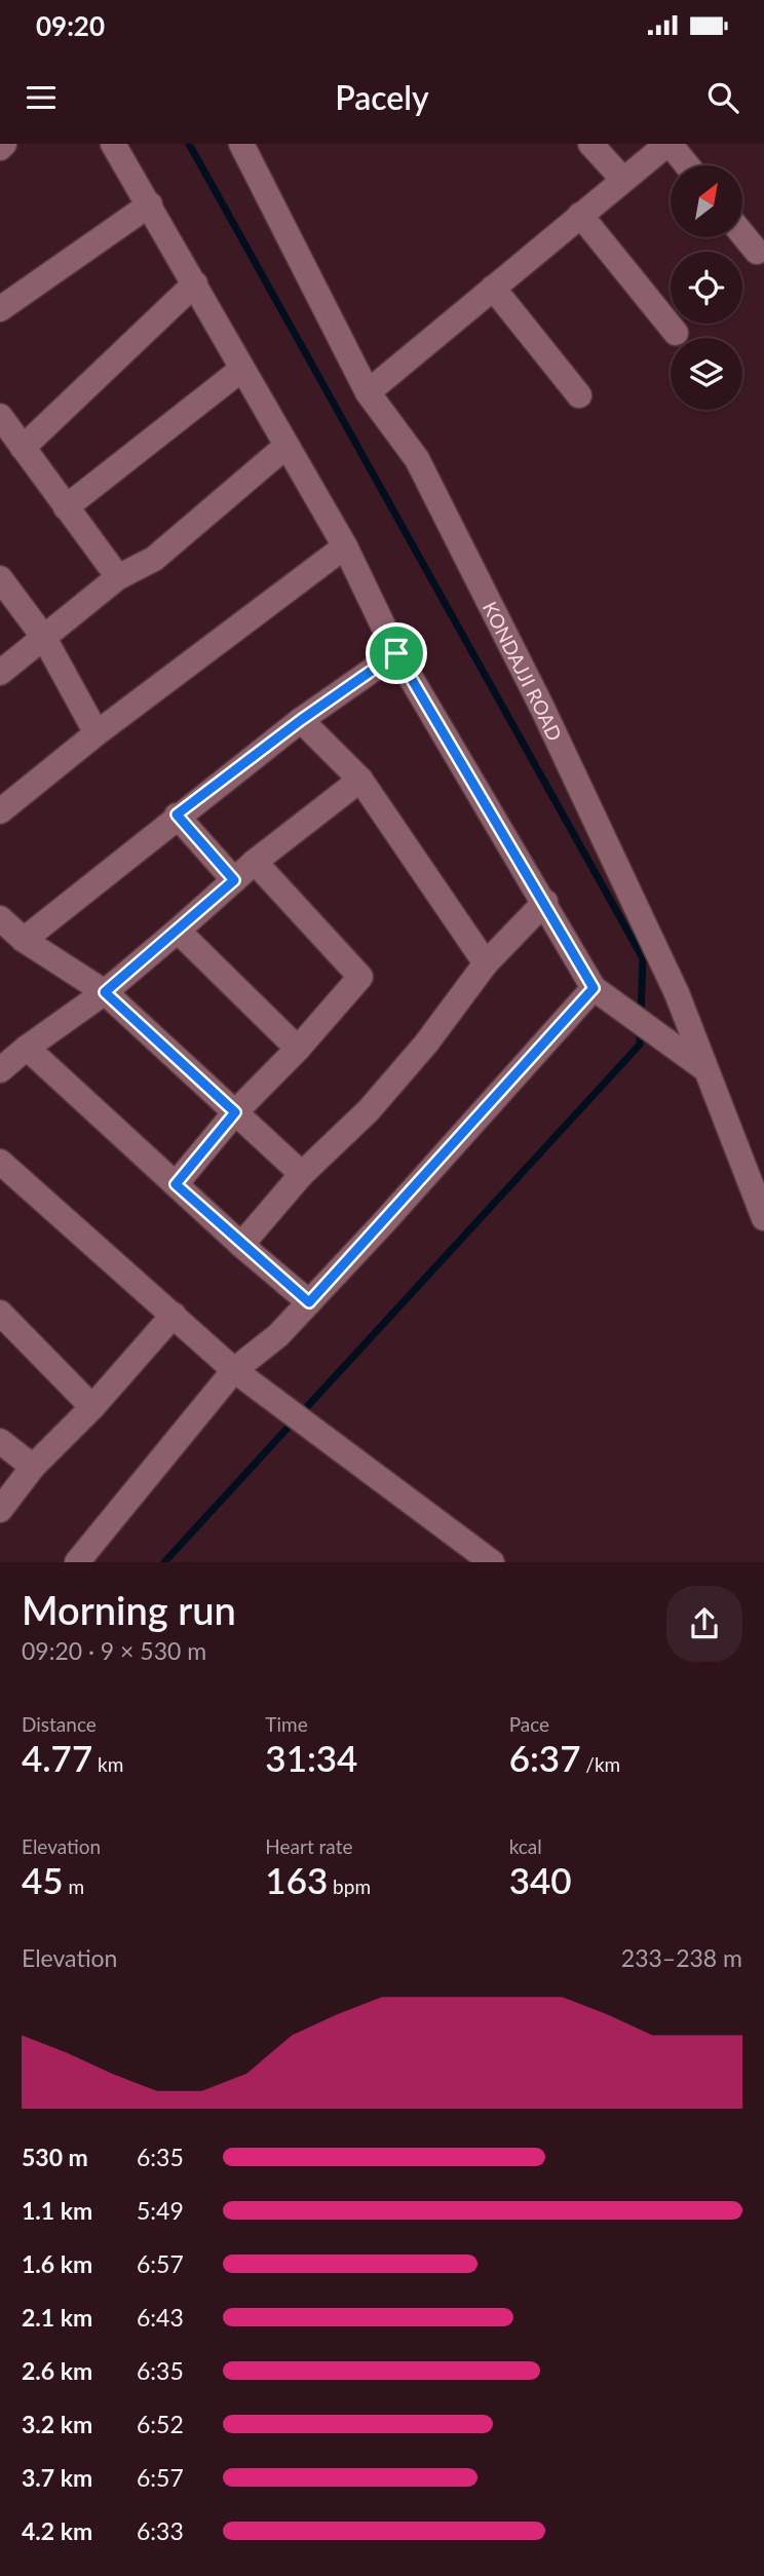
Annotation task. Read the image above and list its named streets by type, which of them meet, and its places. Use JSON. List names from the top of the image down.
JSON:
{
  "streets": {
    "street": ["KONDAJJI ROAD"]
  },
  "north": "top right",
  "page": {
    "status": "09:20",
    "header": "Pacely",
    "heading": ["Morning run", "09:20 · 9 × 530 m"],
    "stats": [
      ["Distance", "4.77 km"],
      ["Time", "31:34"],
      ["Pace", "6:37 /km"],
      ["Elevation", "45 m"],
      ["Heart rate", "163 bpm"],
      ["kcal", "340"]
    ],
    "chart": ["Elevation", "233–238 m"],
    "list": [
      {
        "name": "530 m",
        "note": "6:35"
      },
      {
        "name": "1.1 km",
        "note": "5:49"
      },
      {
        "name": "1.6 km",
        "note": "6:57"
      },
      {
        "name": "2.1 km",
        "note": "6:43"
      },
      {
        "name": "2.6 km",
        "note": "6:35"
      },
      {
        "name": "3.2 km",
        "note": "6:52"
      },
      {
        "name": "3.7 km",
        "note": "6:57"
      },
      {
        "name": "4.2 km",
        "note": "6:33"
      }
    ]
  }
}
